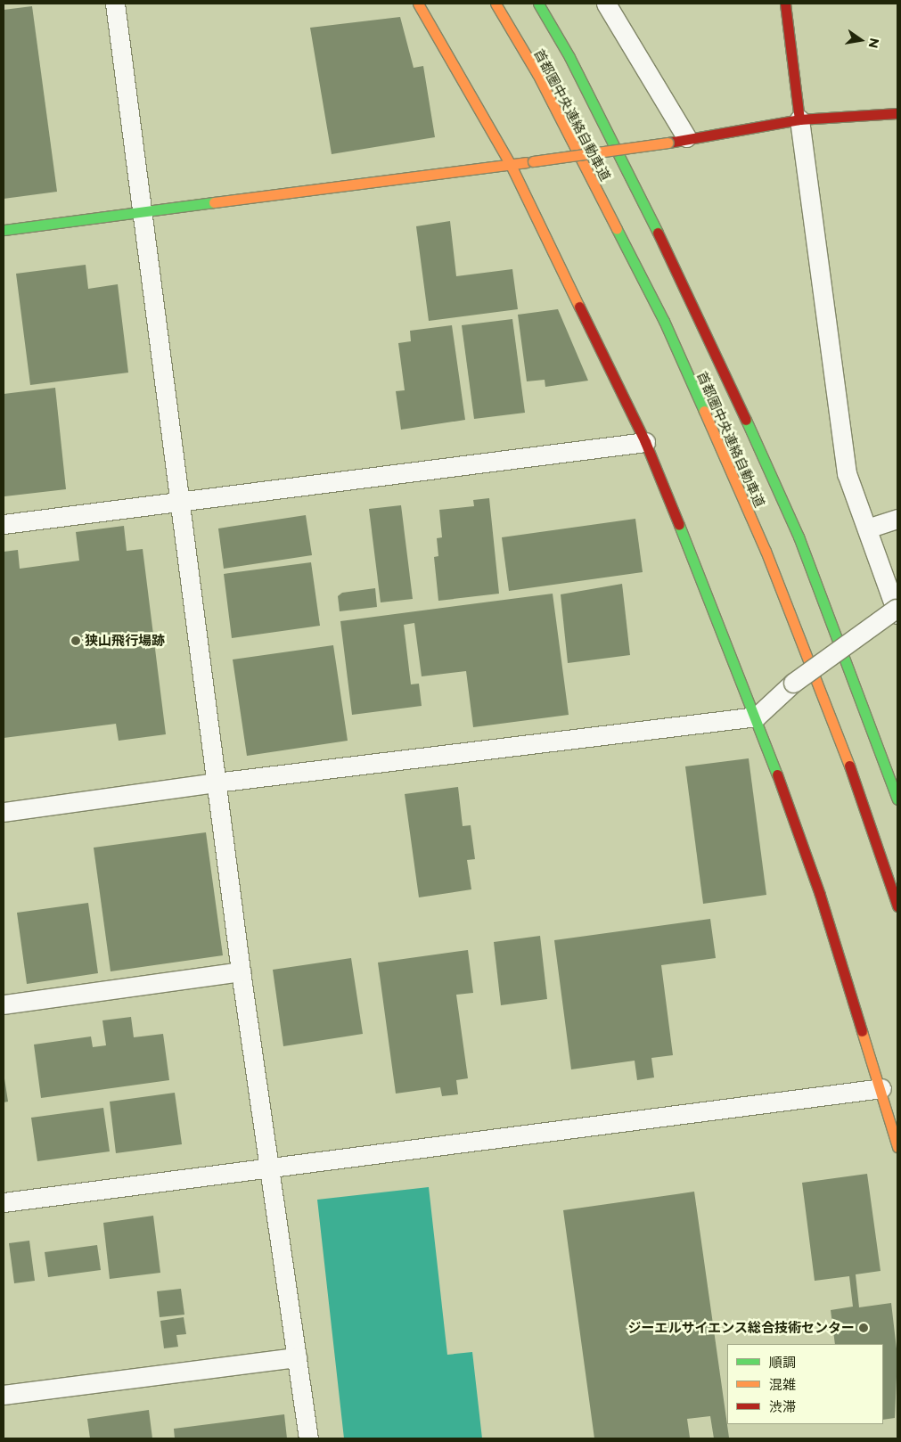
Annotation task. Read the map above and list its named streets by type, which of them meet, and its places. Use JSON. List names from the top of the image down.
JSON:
{
  "streets": {
    "main road": ["首都圏中央連絡自動車道"]
  },
  "places": ["狭山飛行場跡", "ジーエルサイエンス総合技術センター"],
  "legend": ["順調", "混雑", "渋滞"],
  "north": "right"
}
